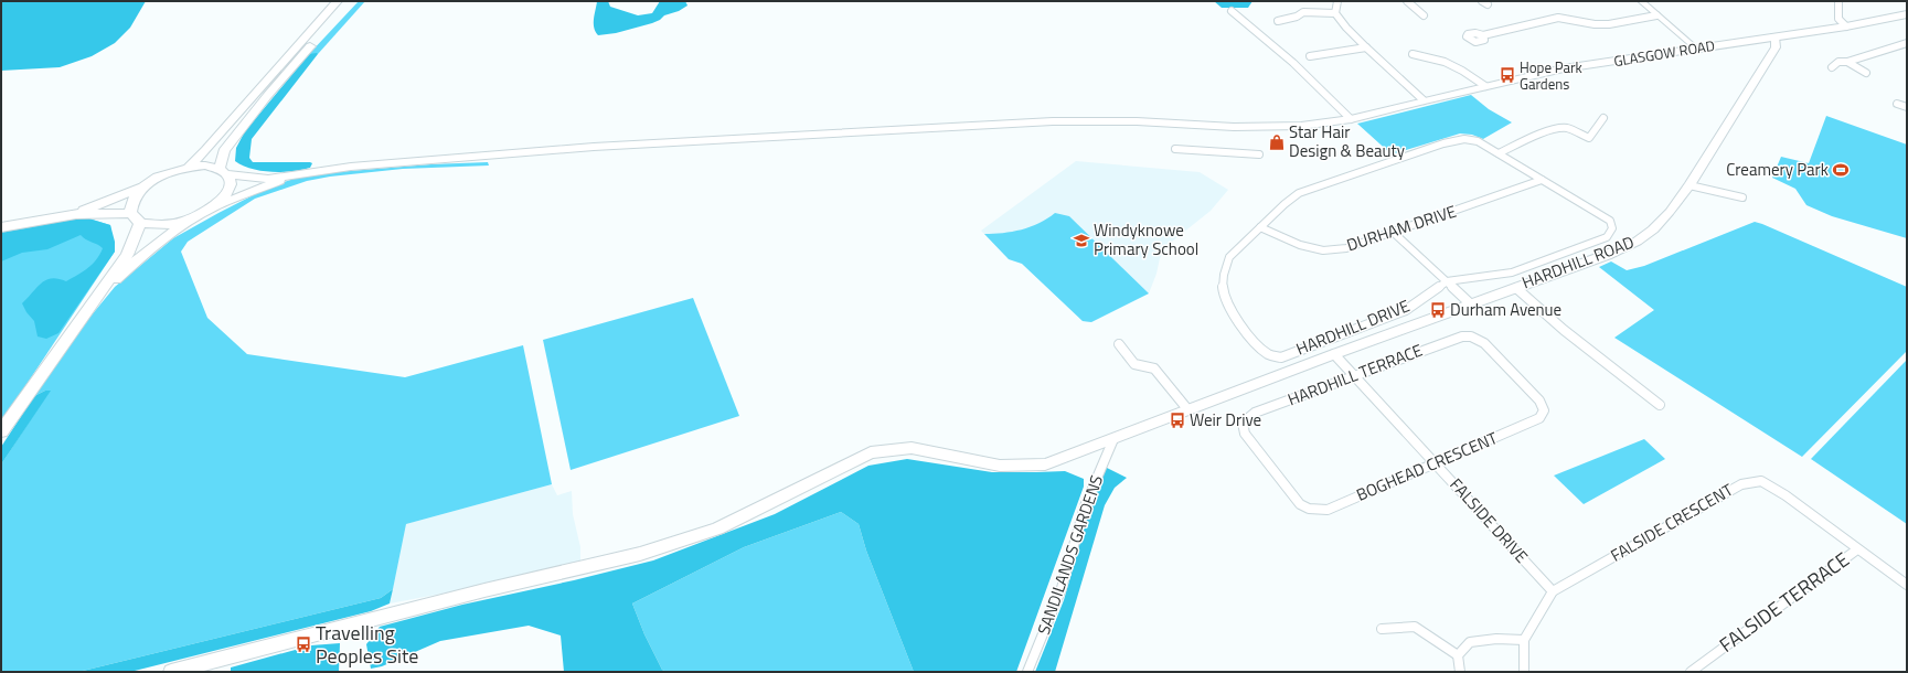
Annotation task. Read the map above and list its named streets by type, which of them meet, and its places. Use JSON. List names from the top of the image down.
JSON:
{
  "streets": {
    "main road": ["GLASGOW ROAD", "HARDHILL ROAD"],
    "street": [
      "DURHAM DRIVE",
      "HARDHILL DRIVE",
      "HARDHILL TERRACE",
      "BOGHEAD CRESCENT",
      "FALSIDE DRIVE",
      "FALSIDE CRESCENT",
      "SANDILANDS GARDENS",
      "FALSIDE TERRACE"
    ]
  },
  "crossings": [
    ["GLASGOW ROAD", "HARDHILL ROAD"],
    ["DURHAM DRIVE", "HARDHILL DRIVE"],
    ["HARDHILL ROAD", "FALSIDE DRIVE"],
    ["HARDHILL ROAD", "SANDILANDS GARDENS"],
    ["HARDHILL TERRACE", "BOGHEAD CRESCENT"],
    ["HARDHILL TERRACE", "FALSIDE DRIVE"],
    ["BOGHEAD CRESCENT", "FALSIDE DRIVE"],
    ["FALSIDE DRIVE", "FALSIDE CRESCENT"],
    ["FALSIDE CRESCENT", "FALSIDE TERRACE"]
  ],
  "places": {
    "bus stop": [
      "Hope Park Gardens",
      "Durham Avenue",
      "Weir Drive",
      "Travelling Peoples Site"
    ],
    "shop": ["Star Hair Design & Beauty"],
    "sports": ["Creamery Park"],
    "school or university": ["Windyknowe Primary School"]
  }
}
